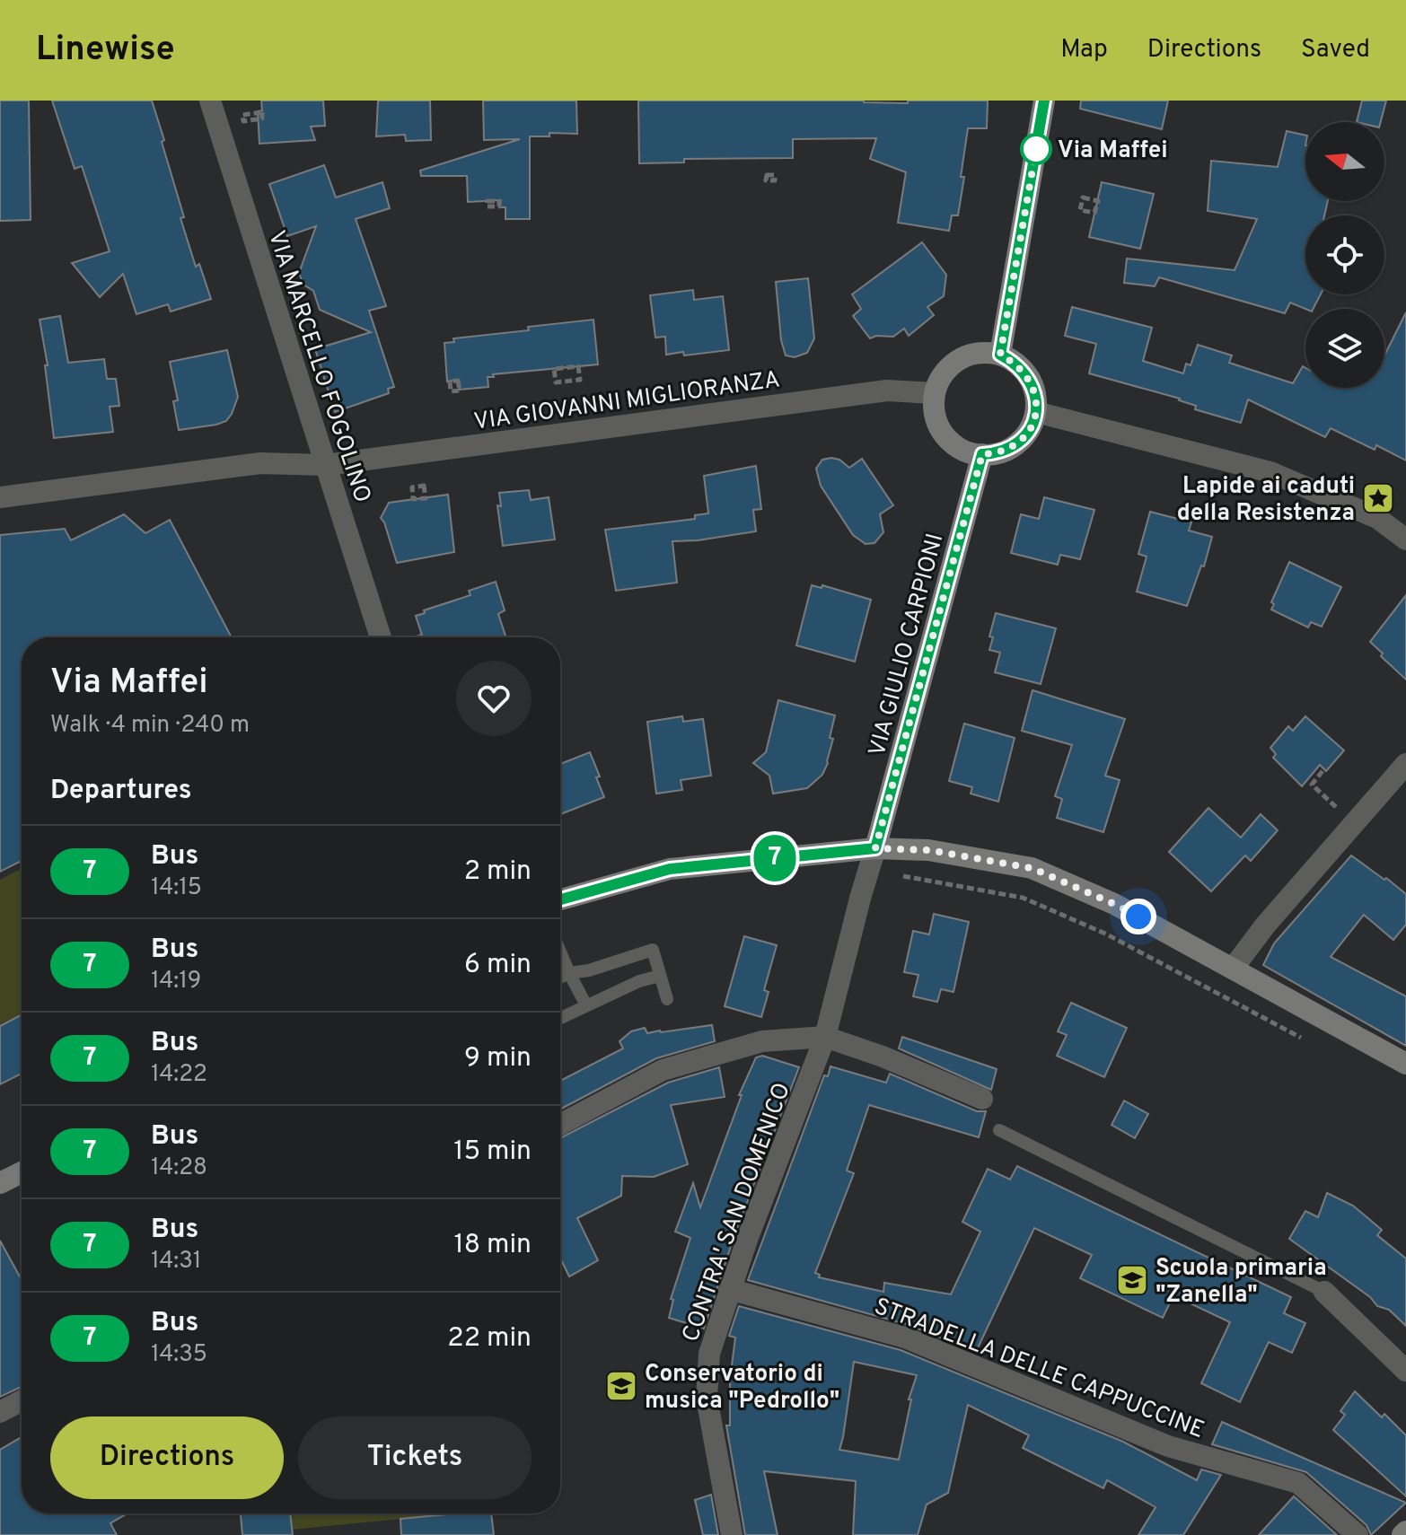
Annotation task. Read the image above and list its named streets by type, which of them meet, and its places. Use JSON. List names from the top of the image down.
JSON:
{
  "streets": {
    "street": [
      "VIA MARCELLO FOGOLINO",
      "VIA GIOVANNI MIGLIORANZA",
      "VIA GIULIO CARPIONI",
      "CONTRA' SAN DOMENICO",
      "STRADELLA DELLE CAPPUCCINE"
    ]
  },
  "crossings": [
    ["VIA MARCELLO FOGOLINO", "VIA GIOVANNI MIGLIORANZA"],
    ["VIA GIOVANNI MIGLIORANZA", "VIA GIULIO CARPIONI"],
    ["VIA GIULIO CARPIONI", "CONTRA' SAN DOMENICO"],
    ["CONTRA' SAN DOMENICO", "STRADELLA DELLE CAPPUCCINE"]
  ],
  "places": {
    "other": ["Via Maffei"],
    "place": ["Lapide ai caduti della Resistenza"],
    "school or university": ["Scuola primaria \"Zanella\"", "Conservatorio di musica \"Pedrollo\""]
  },
  "lines": ["bus line 7"],
  "north": "left",
  "page": {
    "header": "Linewise",
    "nav": ["Map", "Directions", "Saved"],
    "on_map": "7",
    "heading": [
      ["Via Maffei", "Walk · 4 min · 240 m"],
      "Departures"
    ],
    "list": [
      {
        "mark": "7",
        "name": "Bus",
        "note": "14:15",
        "value": "2 min"
      },
      {
        "mark": "7",
        "name": "Bus",
        "note": "14:19",
        "value": "6 min"
      },
      {
        "mark": "7",
        "name": "Bus",
        "note": "14:22",
        "value": "9 min"
      },
      {
        "mark": "7",
        "name": "Bus",
        "note": "14:28",
        "value": "15 min"
      },
      {
        "mark": "7",
        "name": "Bus",
        "note": "14:31",
        "value": "18 min"
      },
      {
        "mark": "7",
        "name": "Bus",
        "note": "14:35",
        "value": "22 min"
      }
    ],
    "buttons": ["Directions", "Tickets"]
  }
}
